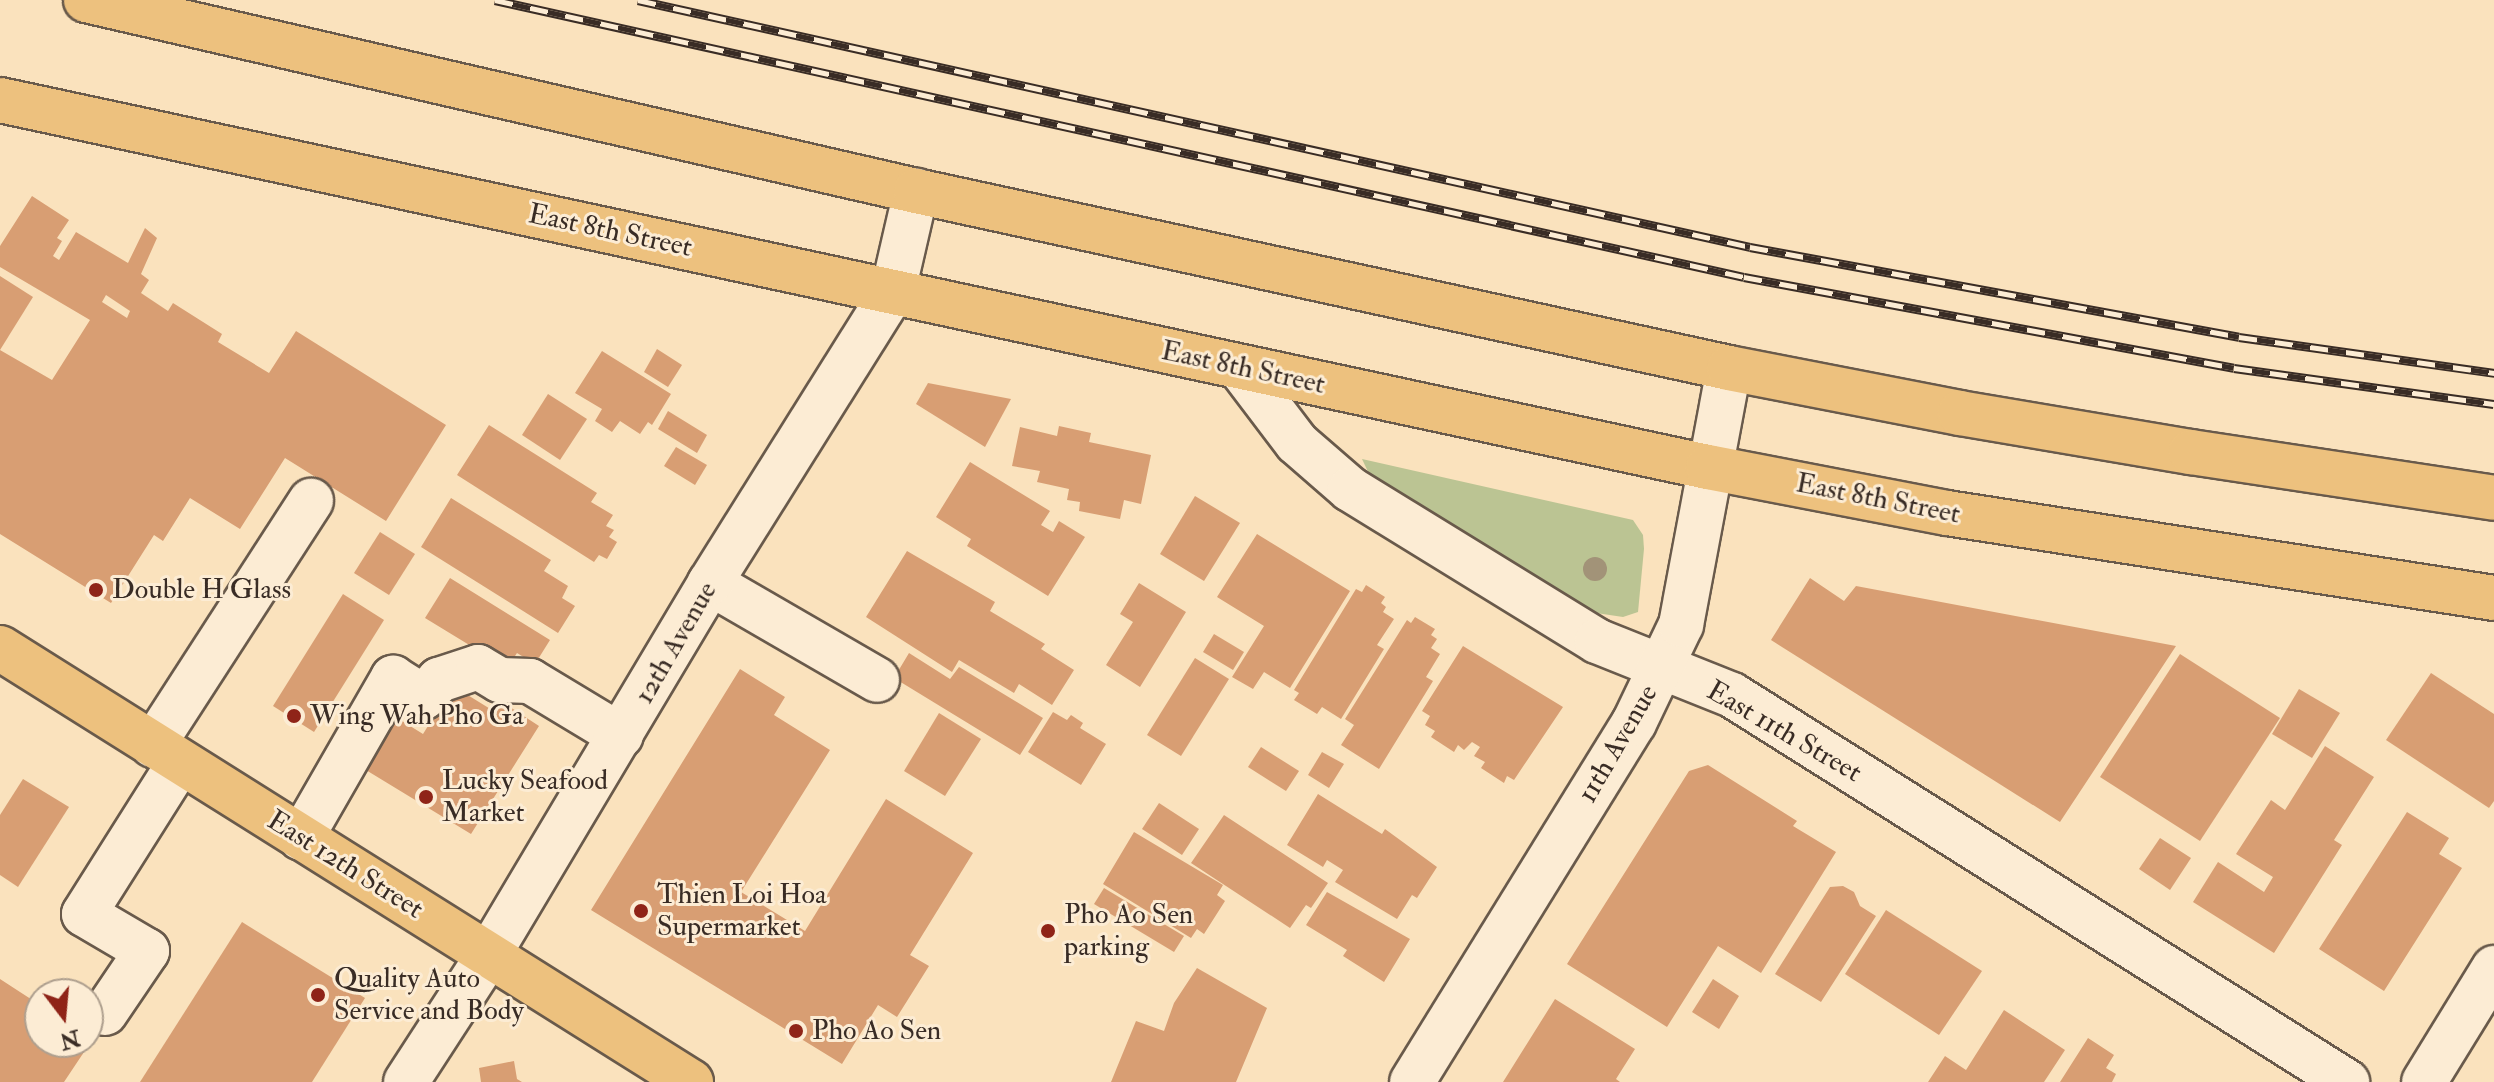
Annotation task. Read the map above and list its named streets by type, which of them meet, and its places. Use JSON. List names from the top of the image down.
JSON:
{
  "streets": {
    "main road": ["East 8th Street", "East 12th Street"],
    "street": ["12th Avenue", "East 11th Street", "11th Avenue"]
  },
  "crossings": [
    ["East 8th Street", "12th Avenue"],
    ["East 8th Street", "East 11th Street"],
    ["East 8th Street", "11th Avenue"],
    ["12th Avenue", "East 12th Street"],
    ["East 11th Street", "11th Avenue"]
  ],
  "places": [
    "Double H Glass",
    "Wing Wah Pho Ga",
    "Lucky Seafood Market",
    "Thien Loi Hoa Supermarket",
    "Pho Ao Sen parking",
    "Quality Auto Service and Body",
    "Pho Ao Sen"
  ],
  "north": "bottom"
}
